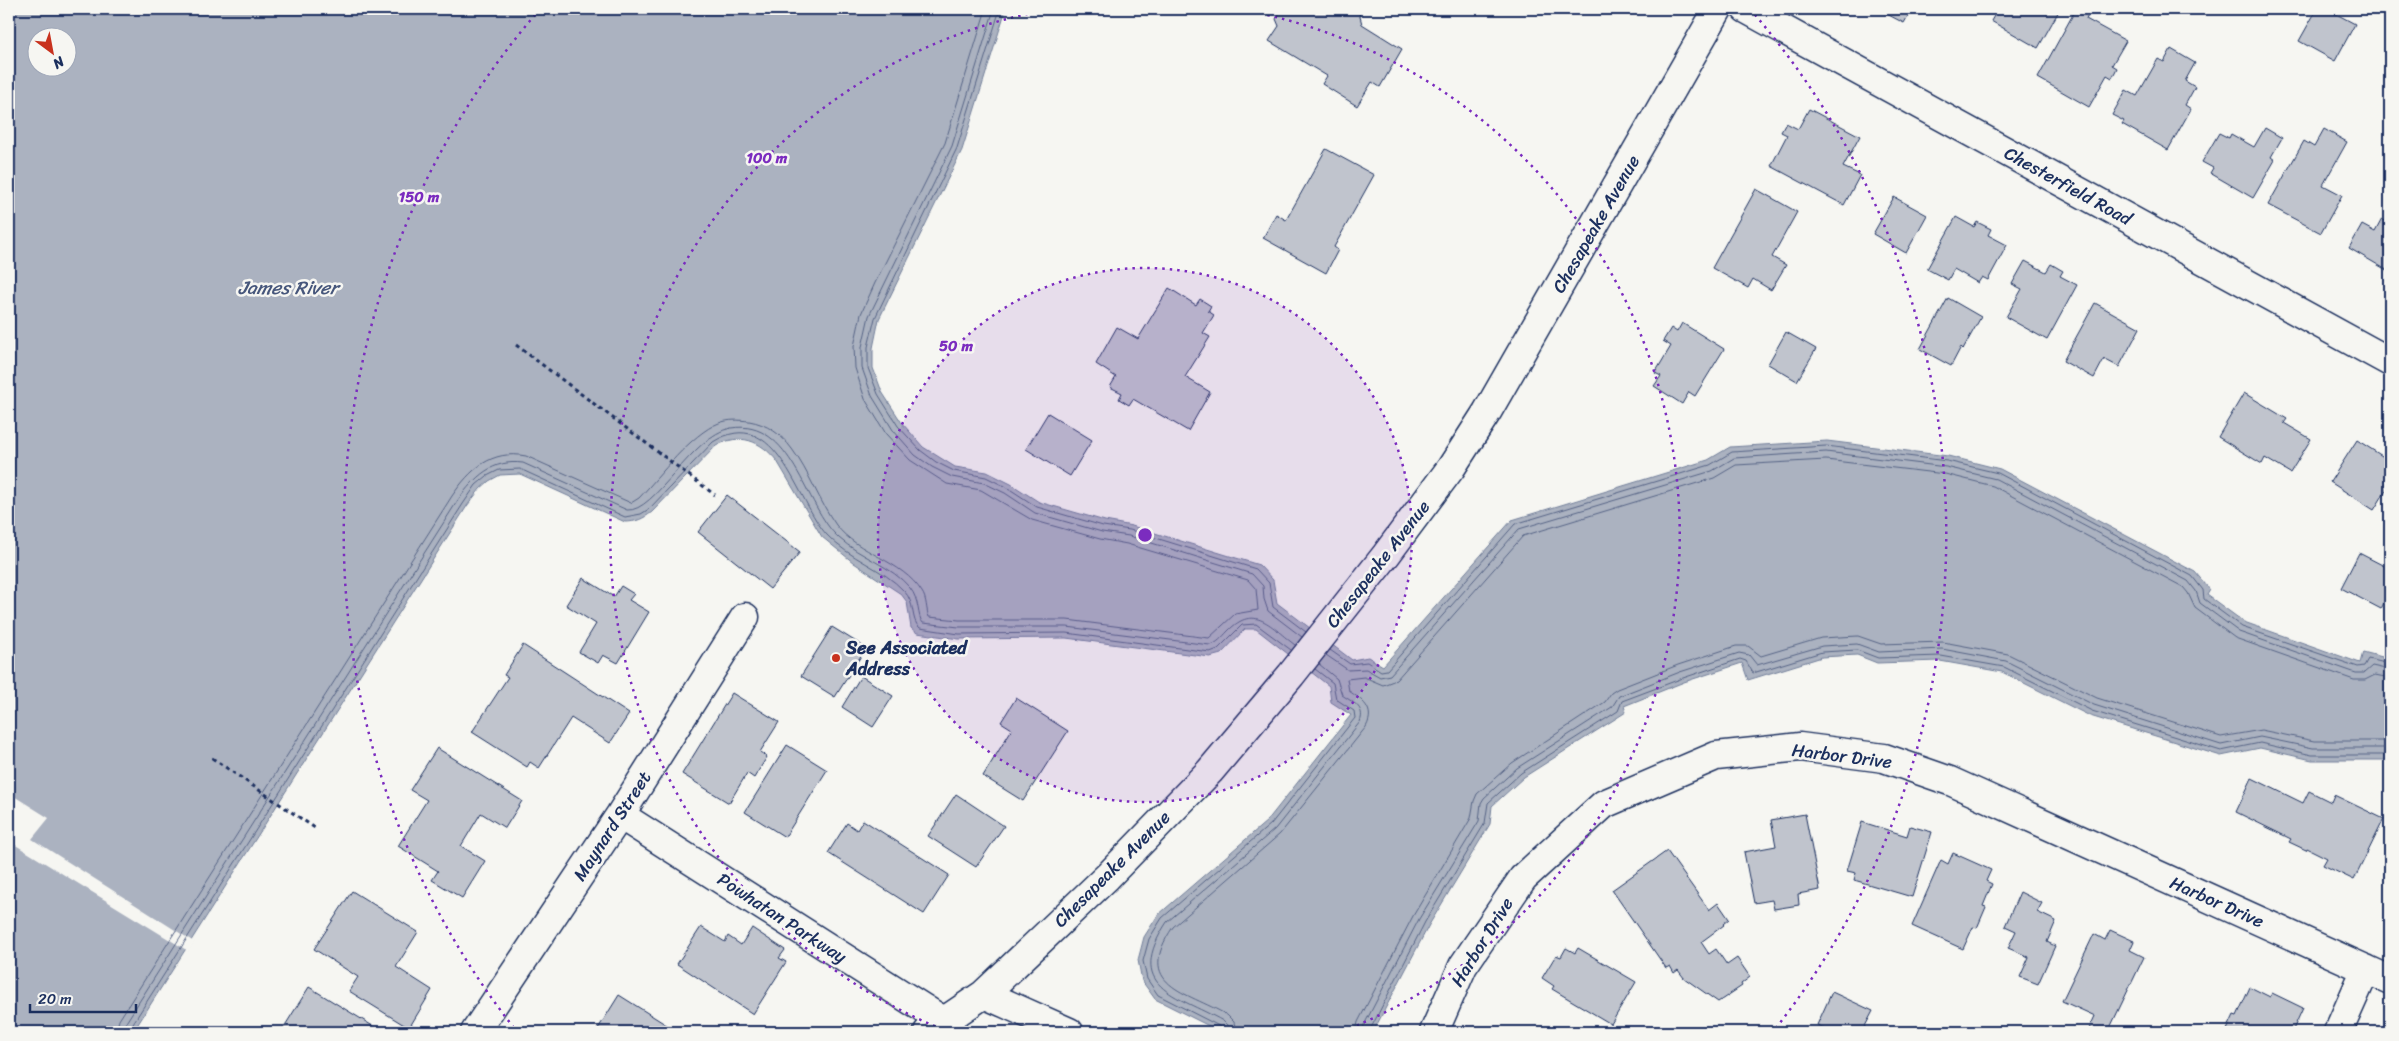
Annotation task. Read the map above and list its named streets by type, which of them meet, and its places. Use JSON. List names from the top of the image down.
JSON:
{
  "streets": {
    "street": [
      "Chesterfield Road",
      "Chesapeake Avenue",
      "Harbor Drive",
      "Maynard Street",
      "Powhatan Parkway"
    ]
  },
  "crossings": [
    ["Chesapeake Avenue", "Powhatan Parkway"],
    ["Maynard Street", "Powhatan Parkway"]
  ],
  "water": ["James River"],
  "places": ["See Associated Address"],
  "scale_bar": "20 m",
  "north": "bottom right",
  "rings": ["100 m", "150 m", "50 m"]
}
